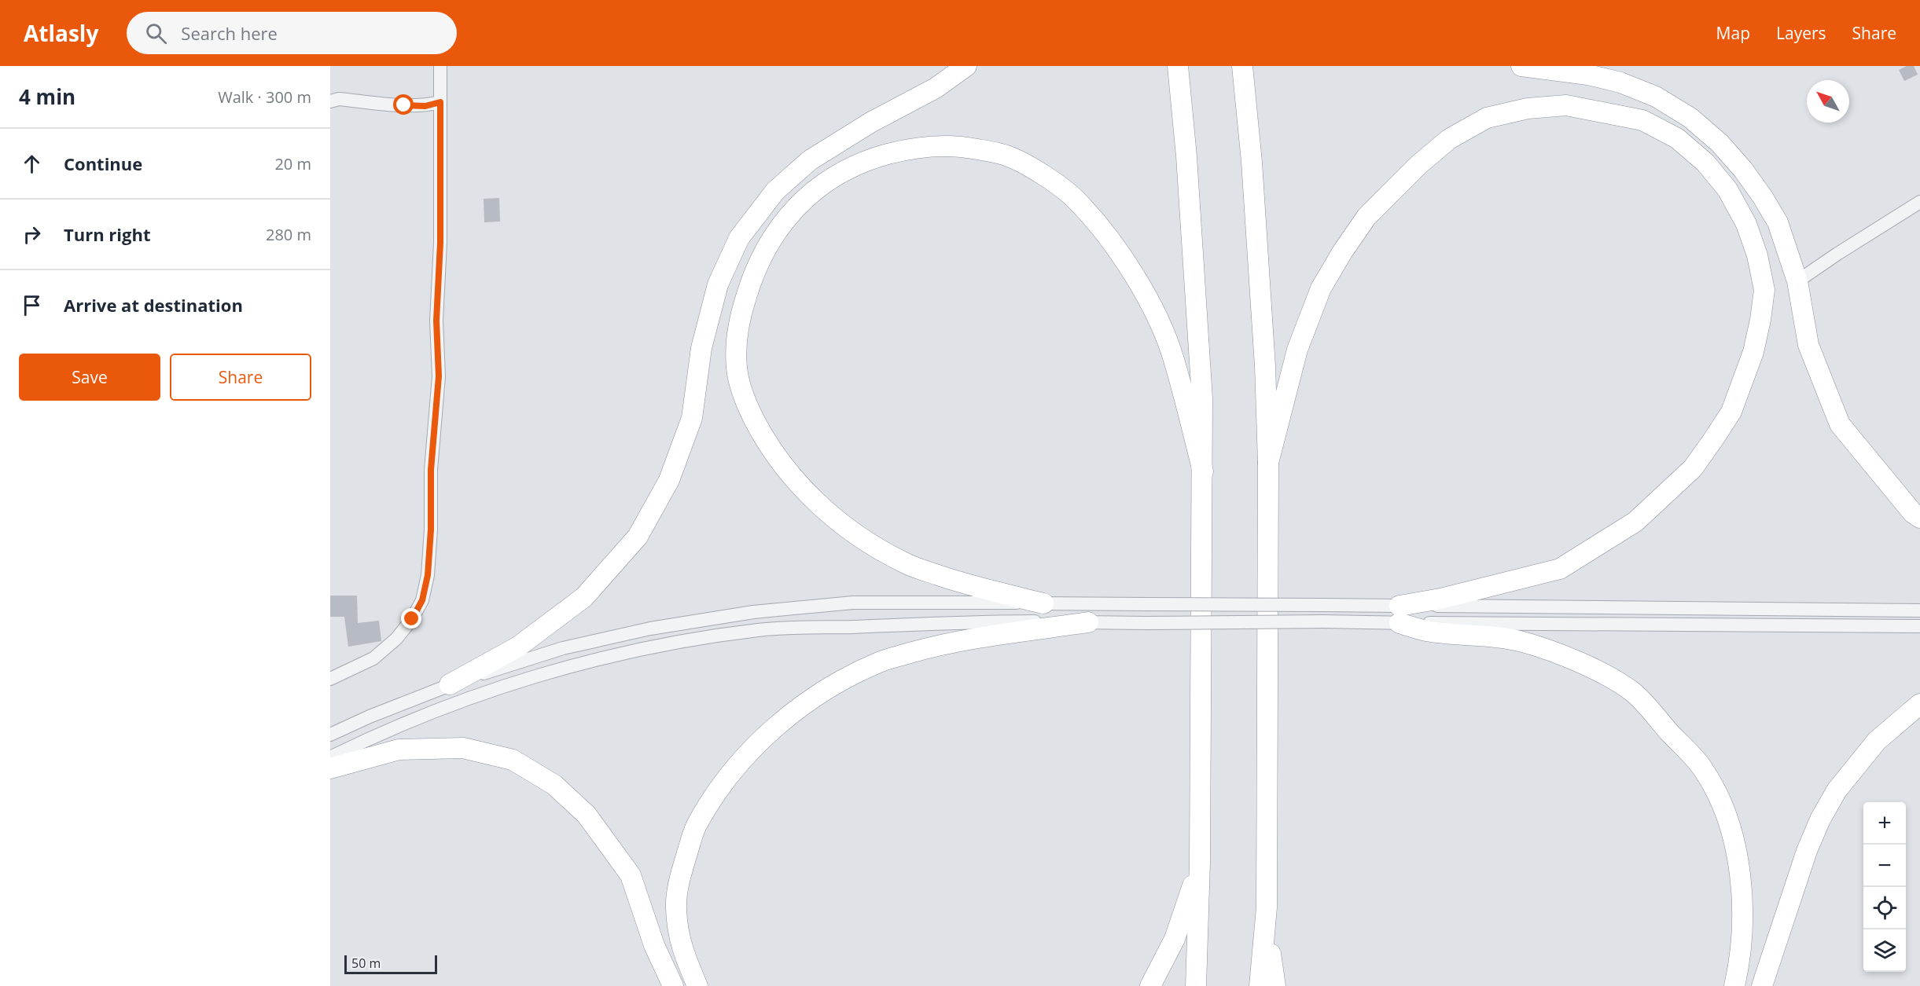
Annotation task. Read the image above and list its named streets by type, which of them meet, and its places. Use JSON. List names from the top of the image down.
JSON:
{
  "scale_bar": "50 m",
  "north": "top left",
  "page": {
    "header": "Atlasly",
    "search": "Search here",
    "nav": ["Map", "Layers", "Share"],
    "heading": ["4 min", "Walk · 300 m"],
    "list": [
      ["Continue", "20 m"],
      ["Turn right", "280 m"],
      "Arrive at destination"
    ],
    "buttons": ["Save", "Share"],
    "map_buttons": ["+", "−"],
    "scale": "50 m"
  }
}
